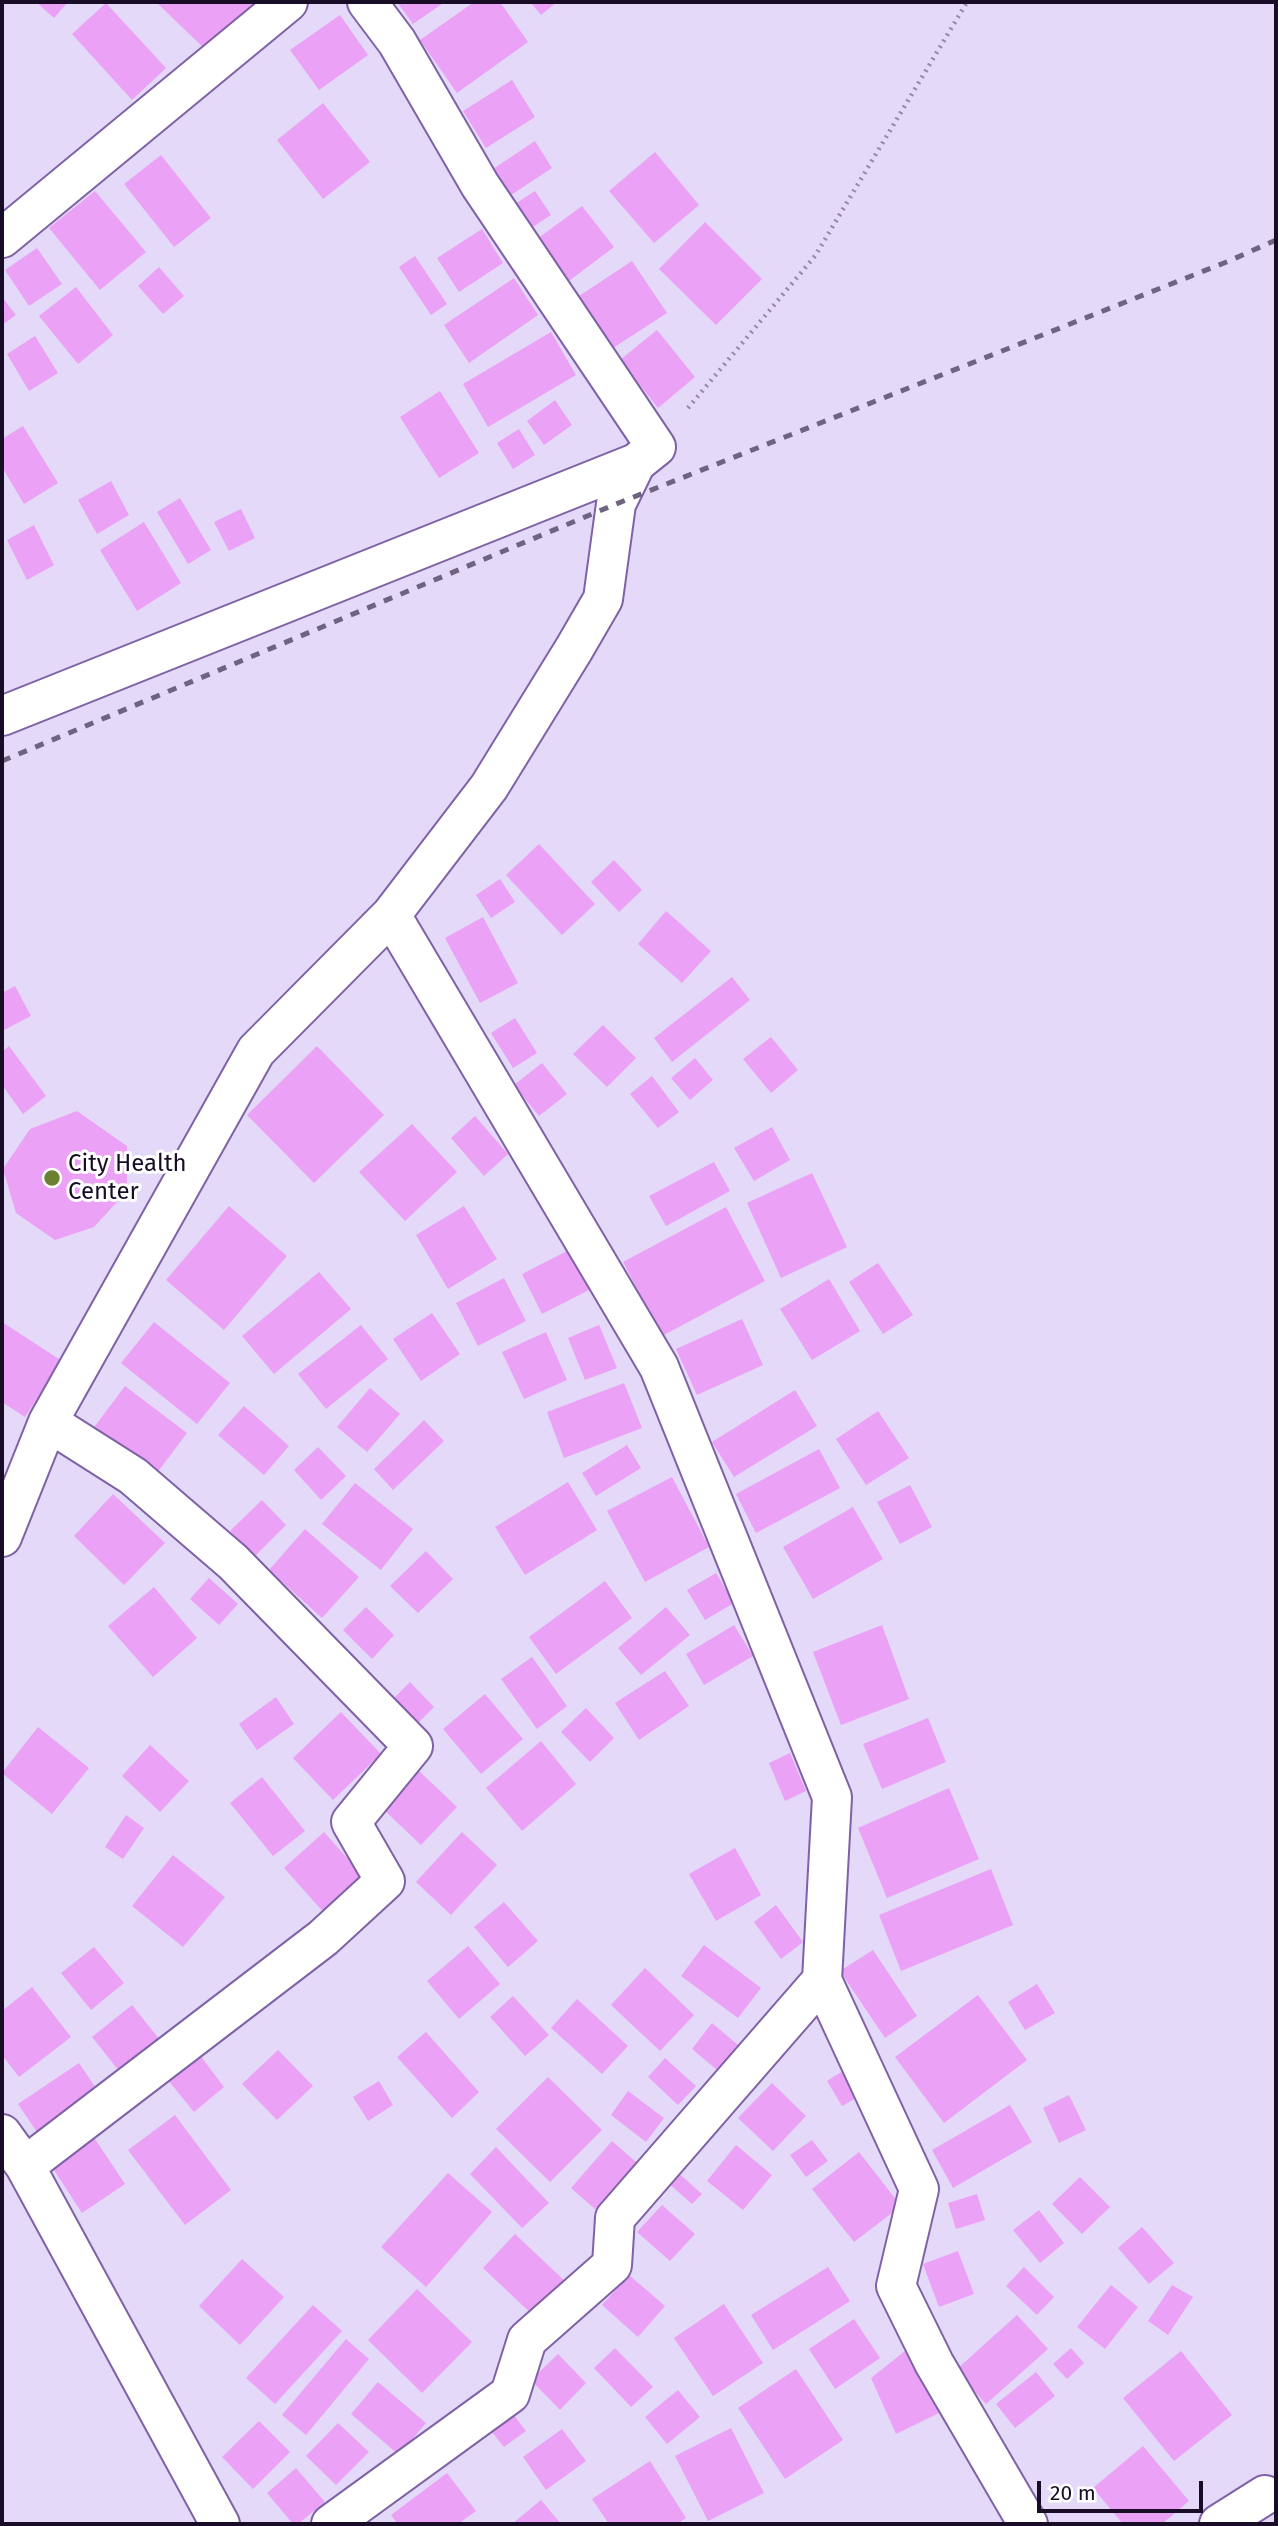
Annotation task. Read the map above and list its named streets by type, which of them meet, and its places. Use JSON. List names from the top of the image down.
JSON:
{
  "places": ["City Health Center"],
  "scale_bar": "20 m"
}
